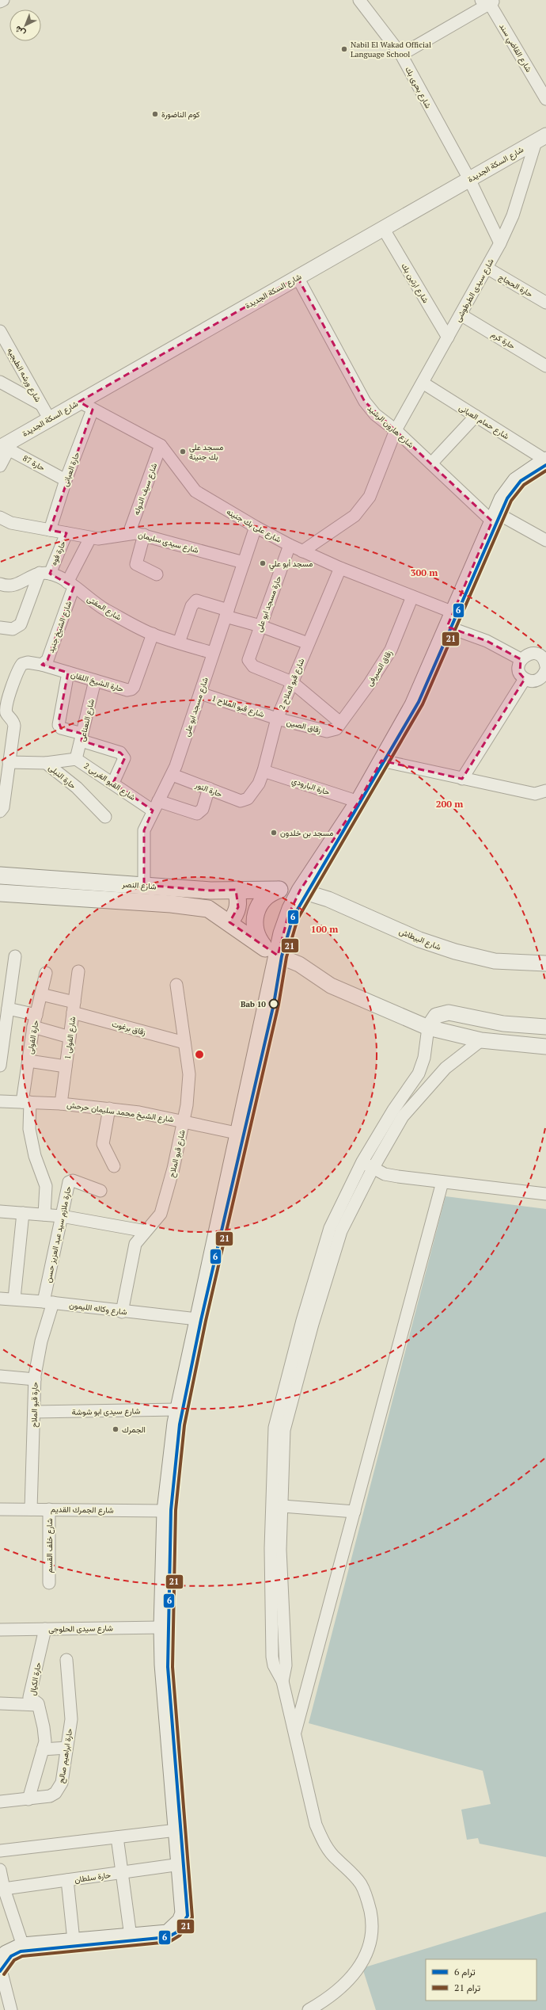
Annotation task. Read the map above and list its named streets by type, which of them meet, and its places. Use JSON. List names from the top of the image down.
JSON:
{
  "streets": {
    "main road": ["شارع النصر"],
    "street": [
      "شارع القاضي سند",
      "شارع بحرى بك",
      "شارع السكة الجديدة",
      "شارع ارتين بك",
      "حارة الحجاج",
      "شارع سيدى الطرطوشى",
      "حارة كرم",
      "شارع ورشه الطبجيه",
      "شارع حمام العبانى",
      "شارع هارون الرشيد",
      "حارة 87",
      "حارة العبانى",
      "شارع سيف الدوله",
      "شارع على بك جنينه",
      "شارع سيدى سليمان",
      "حارة فوه",
      "حارة مسجد ابو على",
      "شارع المفتى",
      "شارع الشيخ جنيد",
      "زقاق الصيرفى",
      "حارة الشيخ اللقان",
      "شارع قبو الملاح 2",
      "شارع قبو الملاح 1",
      "شارع مسجد ابو على",
      "شارع النعناعى",
      "زقاق الصين",
      "حارة النبلى",
      "شارع القبو الغربى 2",
      "حارة البارودي",
      "حارة النور",
      "شارع البيطاش",
      "زقاق برغوت",
      "حارة الفولى",
      "شارع الفولى 1",
      "شارع الشيخ محمد سليمان حرحش",
      "شارع قبو الملاح",
      "حارة ملازم سيد عبد العزيز حسن",
      "شارع وكاله الليمون",
      "حارة قبو الملاح",
      "شارع سيدى ابو شوشة",
      "شارع الجمرك القديم",
      "شارع خلف القسم",
      "شارع سيدى الحلوجى",
      "حارة الكيال",
      "حارة ابراهيم صالح",
      "حارة سلطان"
    ]
  },
  "crossings": [
    ["شارع بحرى بك", "شارع السكة الجديدة"],
    ["شارع السكة الجديدة", "شارع ارتين بك"],
    ["شارع السكة الجديدة", "شارع سيدى الطرطوشى"],
    ["شارع السكة الجديدة", "شارع ورشه الطبجيه"],
    ["شارع السكة الجديدة", "شارع هارون الرشيد"],
    ["شارع السكة الجديدة", "حارة 87"],
    ["شارع السكة الجديدة", "شارع على بك جنينه"],
    ["شارع ارتين بك", "شارع سيدى الطرطوشى"],
    ["حارة الحجاج", "شارع سيدى الطرطوشى"],
    ["شارع سيدى الطرطوشى", "حارة كرم"],
    ["شارع سيدى الطرطوشى", "شارع حمام العبانى"],
    ["شارع سيدى الطرطوشى", "شارع هارون الرشيد"],
    ["شارع سيدى الطرطوشى", "شارع على بك جنينه"],
    ["حارة 87", "حارة العبانى"],
    ["حارة العبانى", "شارع على بك جنينه"],
    ["حارة العبانى", "شارع سيدى سليمان"],
    ["شارع سيف الدوله", "شارع على بك جنينه"],
    ["شارع سيف الدوله", "شارع سيدى سليمان"],
    ["شارع على بك جنينه", "حارة مسجد ابو على"],
    ["شارع على بك جنينه", "زقاق الصيرفى"],
    ["شارع على بك جنينه", "شارع قبو الملاح 2"],
    ["شارع على بك جنينه", "شارع مسجد ابو على"],
    ["شارع سيدى سليمان", "حارة فوه"],
    ["شارع سيدى سليمان", "شارع الشيخ جنيد"],
    ["شارع سيدى سليمان", "شارع مسجد ابو على"],
    ["حارة فوه", "شارع المفتى"],
    ["حارة مسجد ابو على", "شارع قبو الملاح 2"],
    ["شارع المفتى", "شارع الشيخ جنيد"],
    ["شارع المفتى", "حارة الشيخ اللقان"],
    ["شارع المفتى", "شارع مسجد ابو على"],
    ["شارع الشيخ جنيد", "حارة الشيخ اللقان"],
    ["زقاق الصيرفى", "زقاق الصين"],
    ["حارة الشيخ اللقان", "شارع النعناعى"],
    ["شارع قبو الملاح 2", "شارع قبو الملاح 1"],
    ["شارع قبو الملاح 2", "زقاق الصين"],
    ["شارع قبو الملاح 2", "حارة البارودي"],
    ["شارع قبو الملاح 2", "حارة النور"],
    ["شارع قبو الملاح 1", "شارع مسجد ابو على"],
    ["شارع قبو الملاح 1", "زقاق الصين"],
    ["شارع مسجد ابو على", "شارع القبو الغربى 2"],
    ["شارع مسجد ابو على", "حارة النور"],
    ["شارع مسجد ابو على", "شارع النصر"],
    ["شارع النعناعى", "شارع القبو الغربى 2"],
    ["حارة النبلى", "شارع القبو الغربى 2"],
    ["شارع القبو الغربى 2", "حارة النور"],
    ["شارع النصر", "شارع البيطاش"],
    ["زقاق برغوت", "حارة الفولى"],
    ["زقاق برغوت", "شارع الفولى 1"],
    ["زقاق برغوت", "شارع قبو الملاح"],
    ["حارة الفولى", "شارع الشيخ محمد سليمان حرحش"],
    ["شارع الفولى 1", "شارع الشيخ محمد سليمان حرحش"],
    ["شارع الشيخ محمد سليمان حرحش", "شارع قبو الملاح"],
    ["شارع قبو الملاح", "شارع وكاله الليمون"],
    ["حارة ملازم سيد عبد العزيز حسن", "شارع وكاله الليمون"],
    ["حارة ملازم سيد عبد العزيز حسن", "حارة قبو الملاح"],
    ["شارع وكاله الليمون", "حارة قبو الملاح"],
    ["حارة قبو الملاح", "شارع سيدى ابو شوشة"],
    ["حارة قبو الملاح", "شارع الجمرك القديم"],
    ["شارع الجمرك القديم", "شارع خلف القسم"],
    ["شارع سيدى الحلوجى", "حارة الكيال"],
    ["حارة الكيال", "حارة ابراهيم صالح"]
  ],
  "places": [
    "Nabil El Wakad Official Language School",
    "كوم الناضورة",
    "مسجد على بك جنينة",
    "مسجد أبو علي",
    "مسجد بن خلدون",
    "Bab 10",
    "الجمرك"
  ],
  "lines": ["tram line 6", "tram line 21"],
  "legend": ["ترام 6", "ترام 21"],
  "north": "bottom left",
  "rings": ["300 m", "200 m", "100 m"]
}
